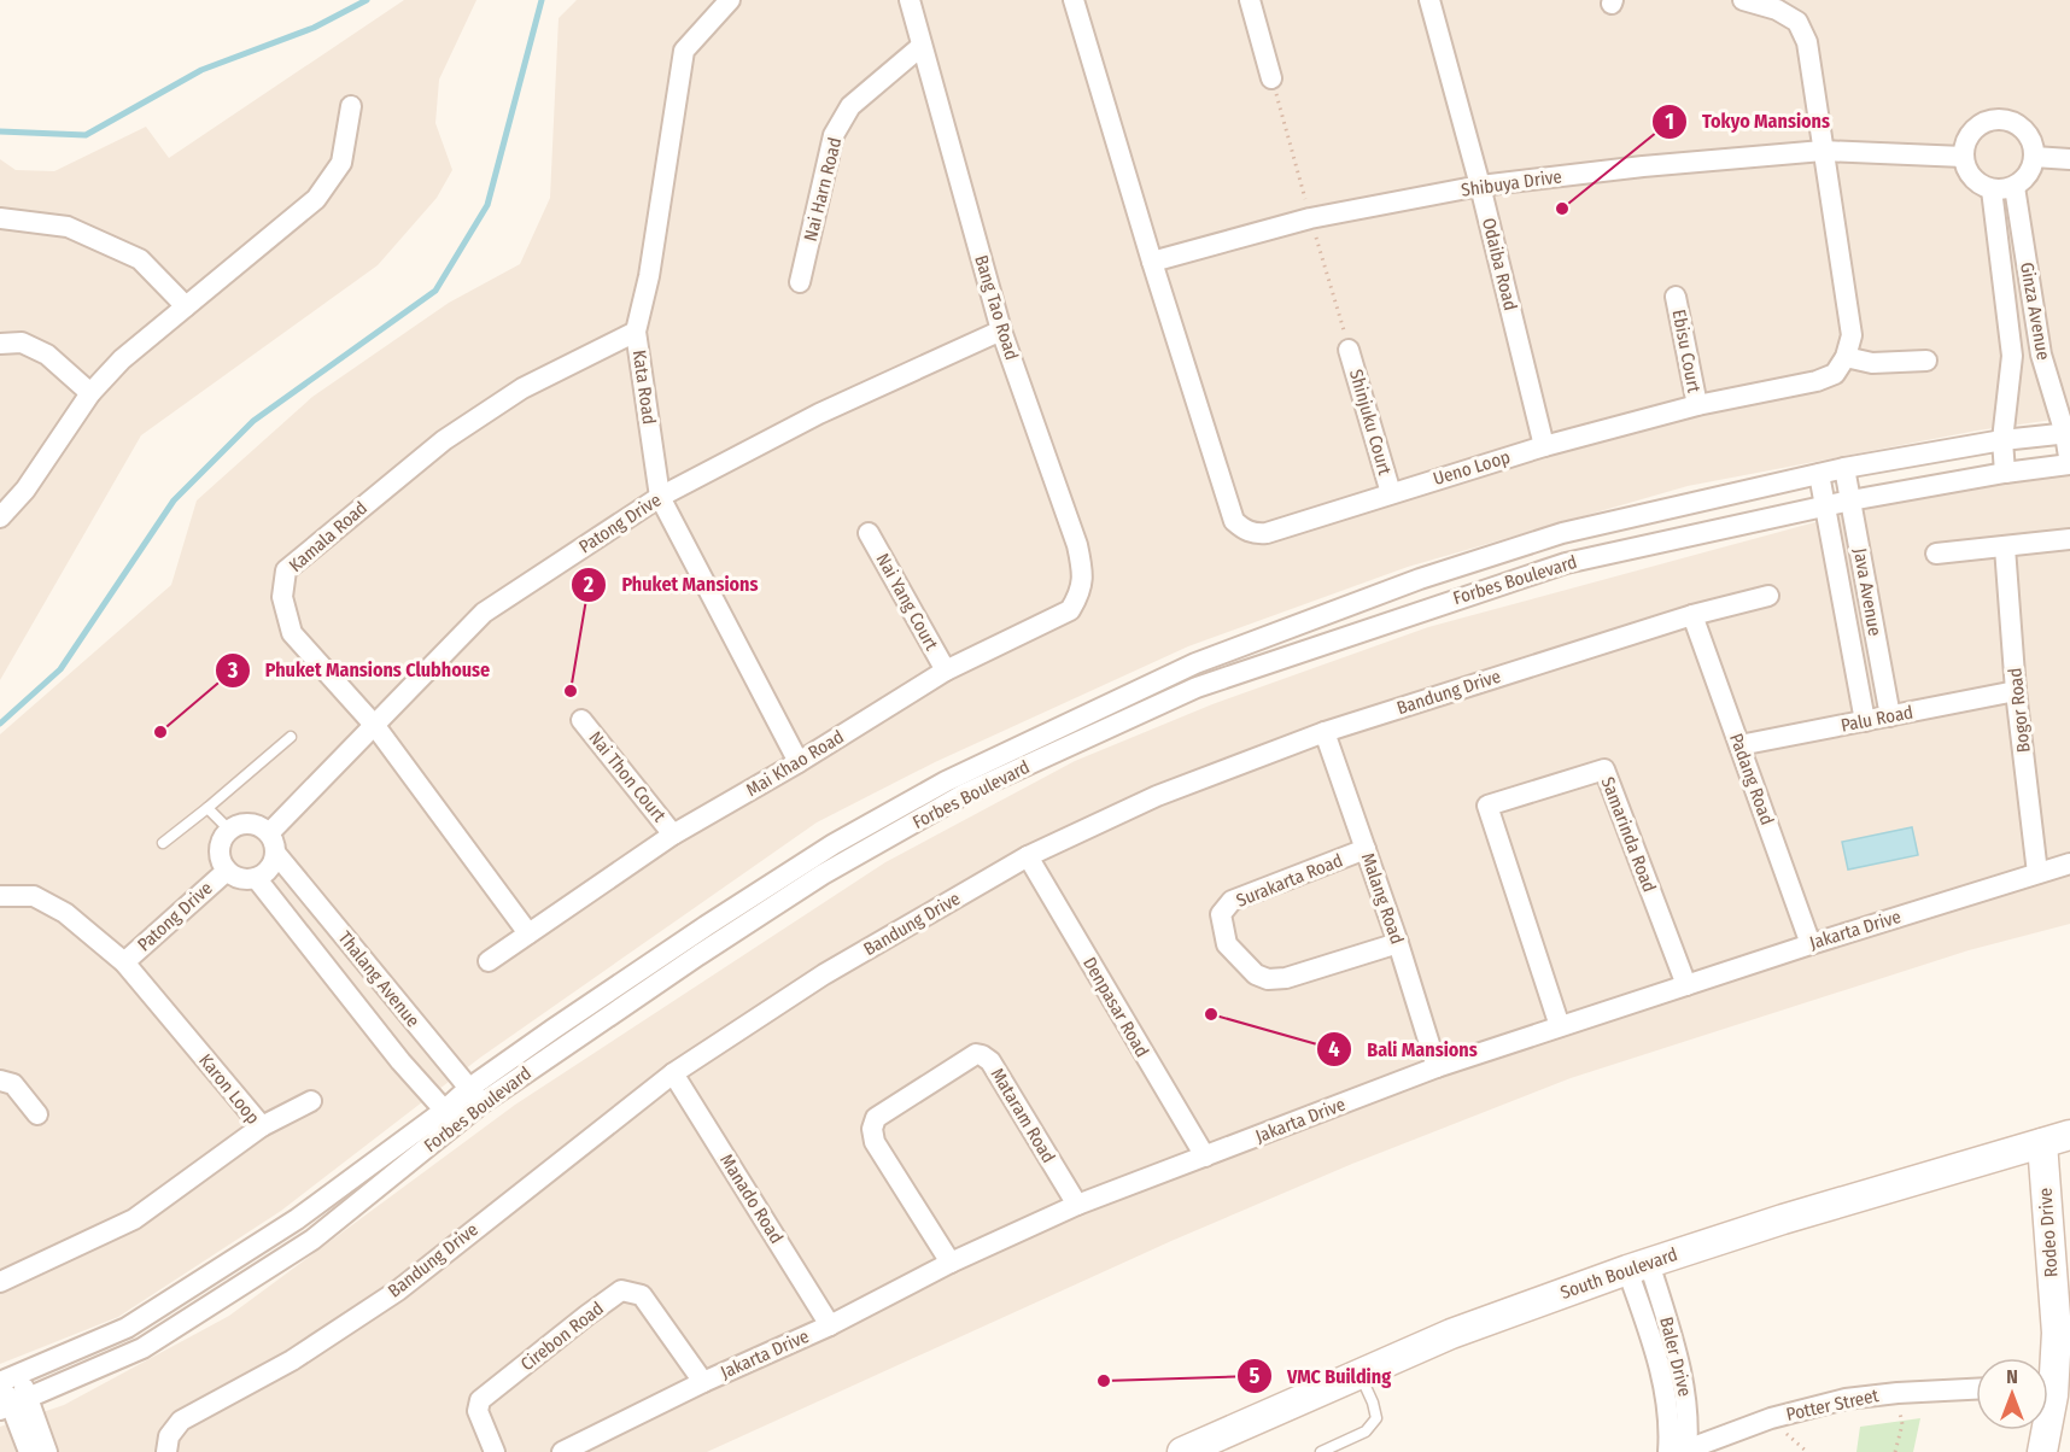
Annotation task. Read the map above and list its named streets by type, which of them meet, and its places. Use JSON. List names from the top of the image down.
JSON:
{
  "streets": {
    "main road": ["Rodeo Drive", "South Boulevard"],
    "street": [
      "Shibuya Drive",
      "Nai Harn Road",
      "Odaiba Road",
      "Bang Tao Road",
      "Ginza Avenue",
      "Ebisu Court",
      "Kata Road",
      "Shinjuku Court",
      "Ueno Loop",
      "Patong Drive",
      "Kamala Road",
      "Forbes Boulevard",
      "Java Avenue",
      "Nai Yang Court",
      "Bandung Drive",
      "Bogor Road",
      "Palu Road",
      "Mai Khao Road",
      "Nai Thon Court",
      "Padang Road",
      "Samarinda Road",
      "Surakarta Road",
      "Malang Road",
      "Jakarta Drive",
      "Thalang Avenue",
      "Denpasar Road",
      "Karon Loop",
      "Mataram Road",
      "Manado Road",
      "Cirebon Road",
      "Baler Drive",
      "Potter Street"
    ]
  },
  "crossings": [
    ["Shibuya Drive", "Odaiba Road"],
    ["Shibuya Drive", "Ginza Avenue"],
    ["Shibuya Drive", "Ueno Loop"],
    ["Nai Harn Road", "Bang Tao Road"],
    ["Odaiba Road", "Ueno Loop"],
    ["Bang Tao Road", "Patong Drive"],
    ["Bang Tao Road", "Mai Khao Road"],
    ["Ginza Avenue", "Forbes Boulevard"],
    ["Ebisu Court", "Ueno Loop"],
    ["Kata Road", "Patong Drive"],
    ["Kata Road", "Kamala Road"],
    ["Kata Road", "Mai Khao Road"],
    ["Shinjuku Court", "Ueno Loop"],
    ["Patong Drive", "Kamala Road"],
    ["Patong Drive", "Thalang Avenue"],
    ["Patong Drive", "Karon Loop"],
    ["Kamala Road", "Mai Khao Road"],
    ["Forbes Boulevard", "Java Avenue"],
    ["Forbes Boulevard", "Thalang Avenue"],
    ["Java Avenue", "Palu Road"],
    ["Nai Yang Court", "Mai Khao Road"],
    ["Bandung Drive", "Padang Road"],
    ["Bandung Drive", "Malang Road"],
    ["Bandung Drive", "Denpasar Road"],
    ["Bandung Drive", "Manado Road"],
    ["Bogor Road", "Palu Road"],
    ["Bogor Road", "Jakarta Drive"],
    ["Palu Road", "Padang Road"],
    ["Mai Khao Road", "Nai Thon Court"],
    ["Padang Road", "Jakarta Drive"],
    ["Samarinda Road", "Jakarta Drive"],
    ["Surakarta Road", "Malang Road"],
    ["Malang Road", "Jakarta Drive"],
    ["Jakarta Drive", "Denpasar Road"],
    ["Jakarta Drive", "Mataram Road"],
    ["Jakarta Drive", "Manado Road"],
    ["Jakarta Drive", "Cirebon Road"],
    ["Rodeo Drive", "South Boulevard"],
    ["South Boulevard", "Baler Drive"],
    ["Baler Drive", "Potter Street"]
  ],
  "places": [
    "Tokyo Mansions",
    "Phuket Mansions",
    "Phuket Mansions Clubhouse",
    "Bali Mansions",
    "VMC Building"
  ],
  "north": "top"
}
